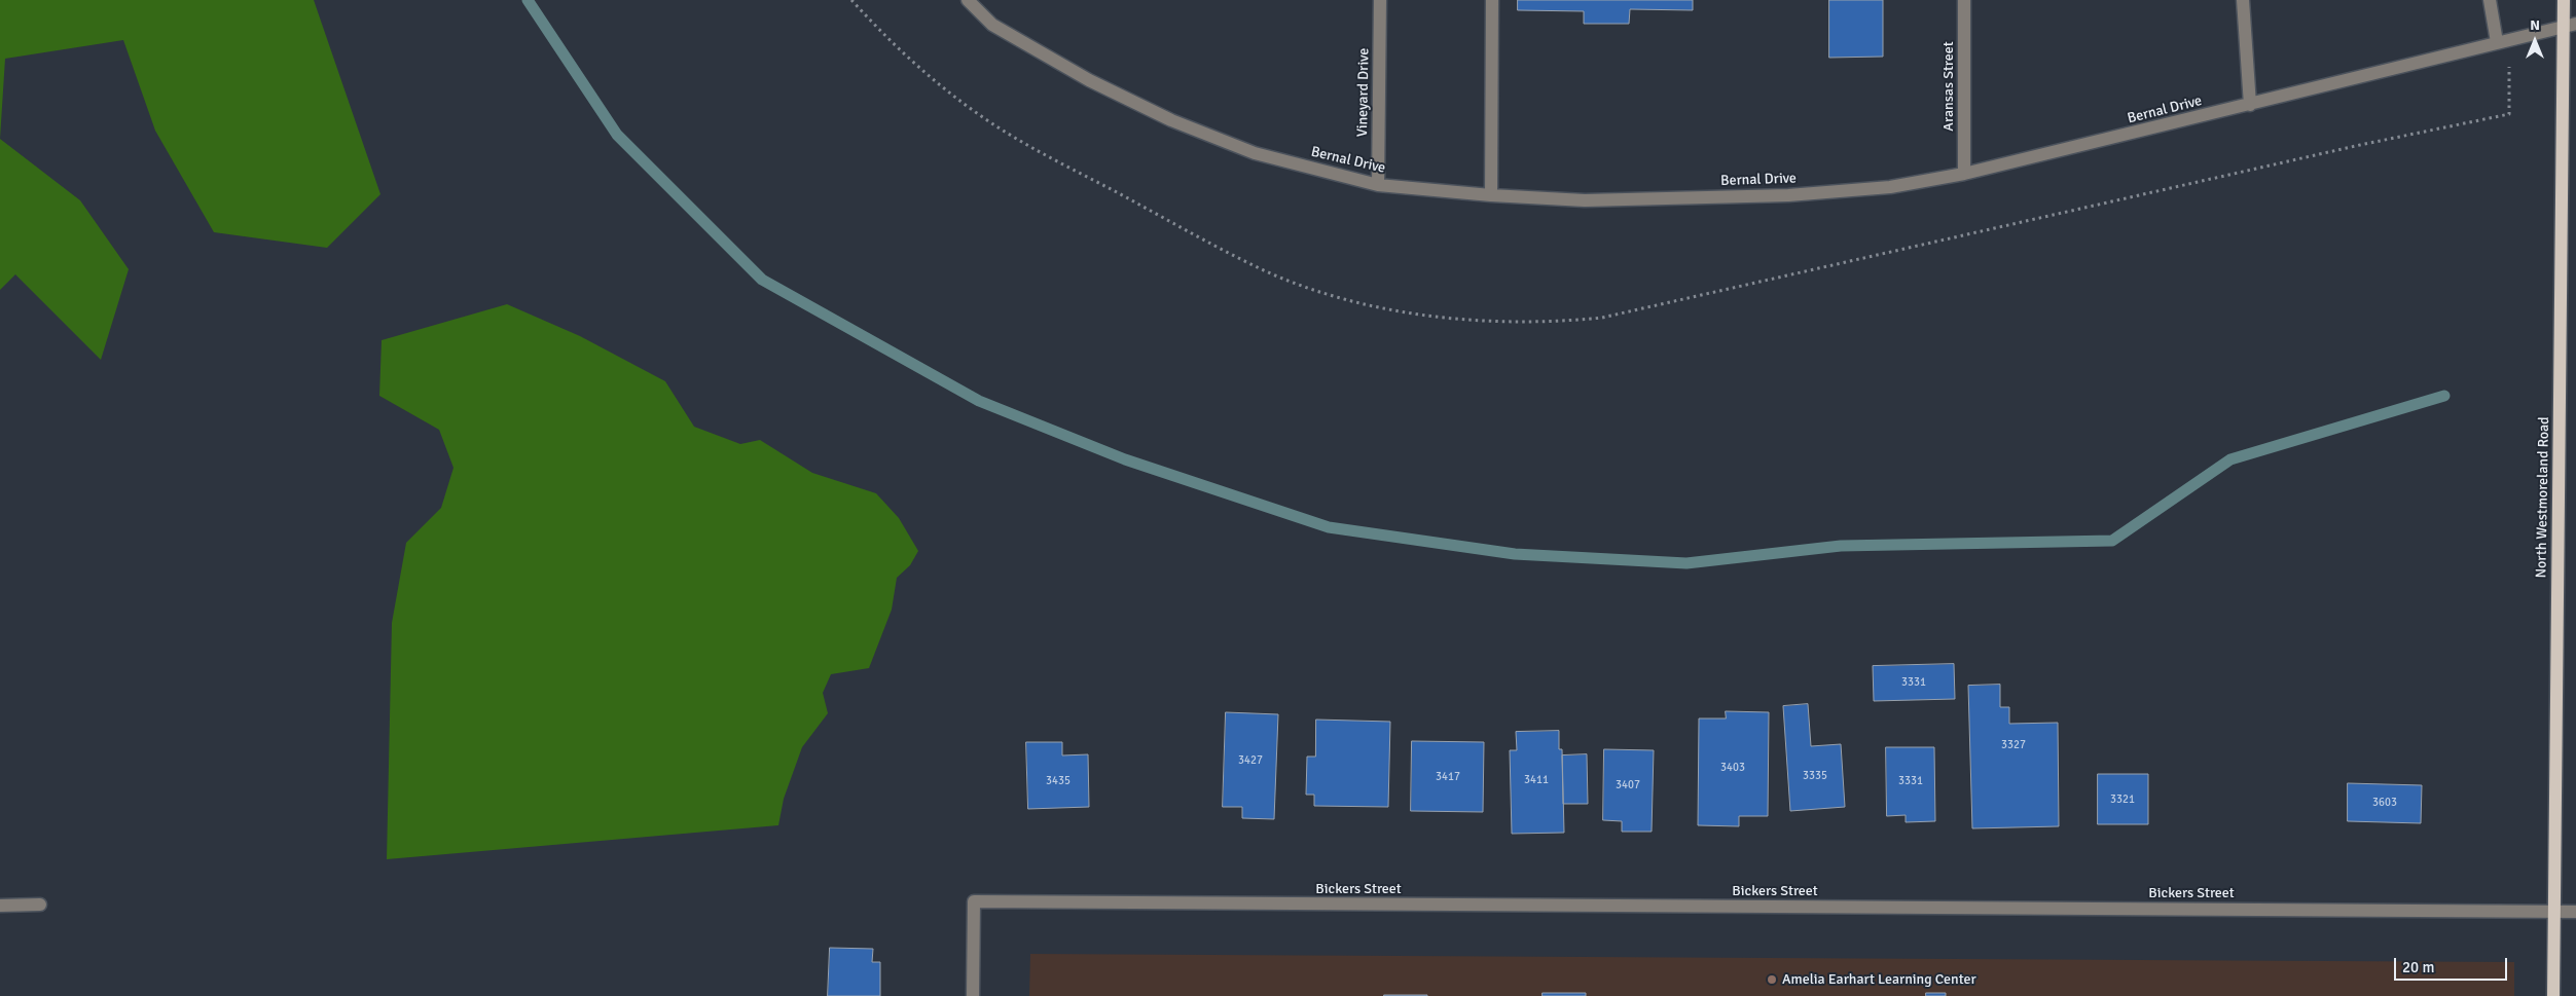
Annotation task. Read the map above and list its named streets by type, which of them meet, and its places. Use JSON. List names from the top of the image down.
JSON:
{
  "streets": {
    "main road": ["North Westmoreland Road"],
    "street": [
      "Aransas Street",
      "Vineyard Drive",
      "Bernal Drive",
      "Bickers Street"
    ]
  },
  "crossings": [
    ["Aransas Street", "Bernal Drive"],
    ["Vineyard Drive", "Bernal Drive"],
    ["Bernal Drive", "North Westmoreland Road"],
    ["North Westmoreland Road", "Bickers Street"]
  ],
  "places": ["Amelia Earhart Learning Center"],
  "house_numbers": [
    "3331",
    "3327",
    "3427",
    "3403",
    "3335",
    "3417",
    "3411",
    "3435",
    "3331",
    "3407",
    "3321",
    "3603"
  ],
  "scale_bar": "20 m",
  "north": "top"
}
